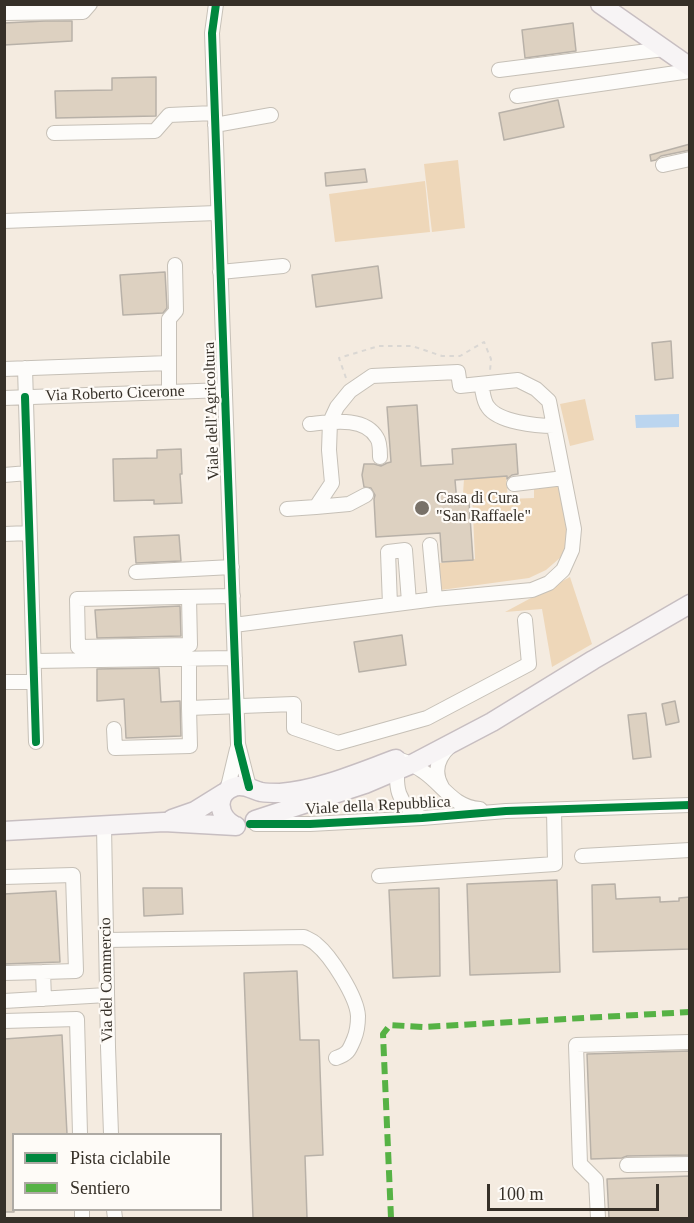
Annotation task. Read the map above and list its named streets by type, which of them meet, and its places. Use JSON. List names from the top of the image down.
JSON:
{
  "streets": {
    "main road": ["Viale della Repubblica"],
    "street": ["Via Roberto Cicerone", "Viale dell'Agricoltura", "Via del Commercio"]
  },
  "crossings": [
    ["Via Roberto Cicerone", "Viale dell'Agricoltura"],
    ["Viale dell'Agricoltura", "Viale della Repubblica"],
    ["Viale della Repubblica", "Via del Commercio"]
  ],
  "places": ["Casa di Cura \"San Raffaele\""],
  "legend": ["Pista ciclabile", "Sentiero"],
  "scale_bar": "100 m"
}
